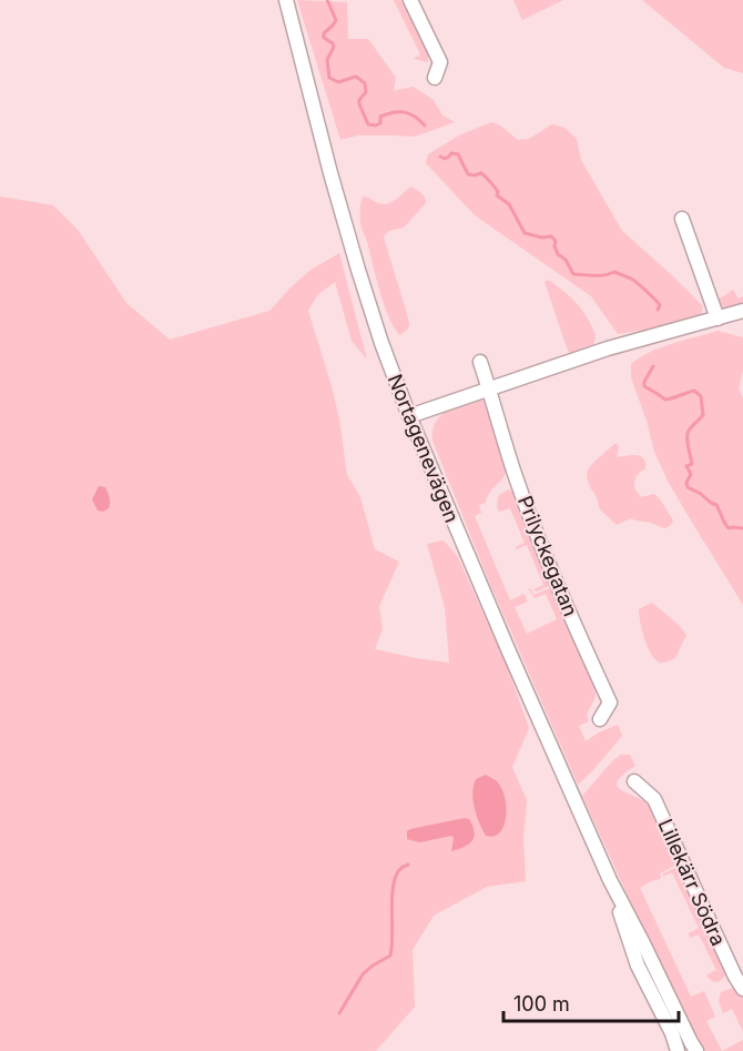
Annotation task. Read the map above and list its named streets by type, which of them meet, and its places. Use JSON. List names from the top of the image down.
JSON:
{
  "streets": {
    "street": ["Nortagenevägen", "Prilyckegatan", "Lillekärr Södra"]
  },
  "scale_bar": "100 m"
}
